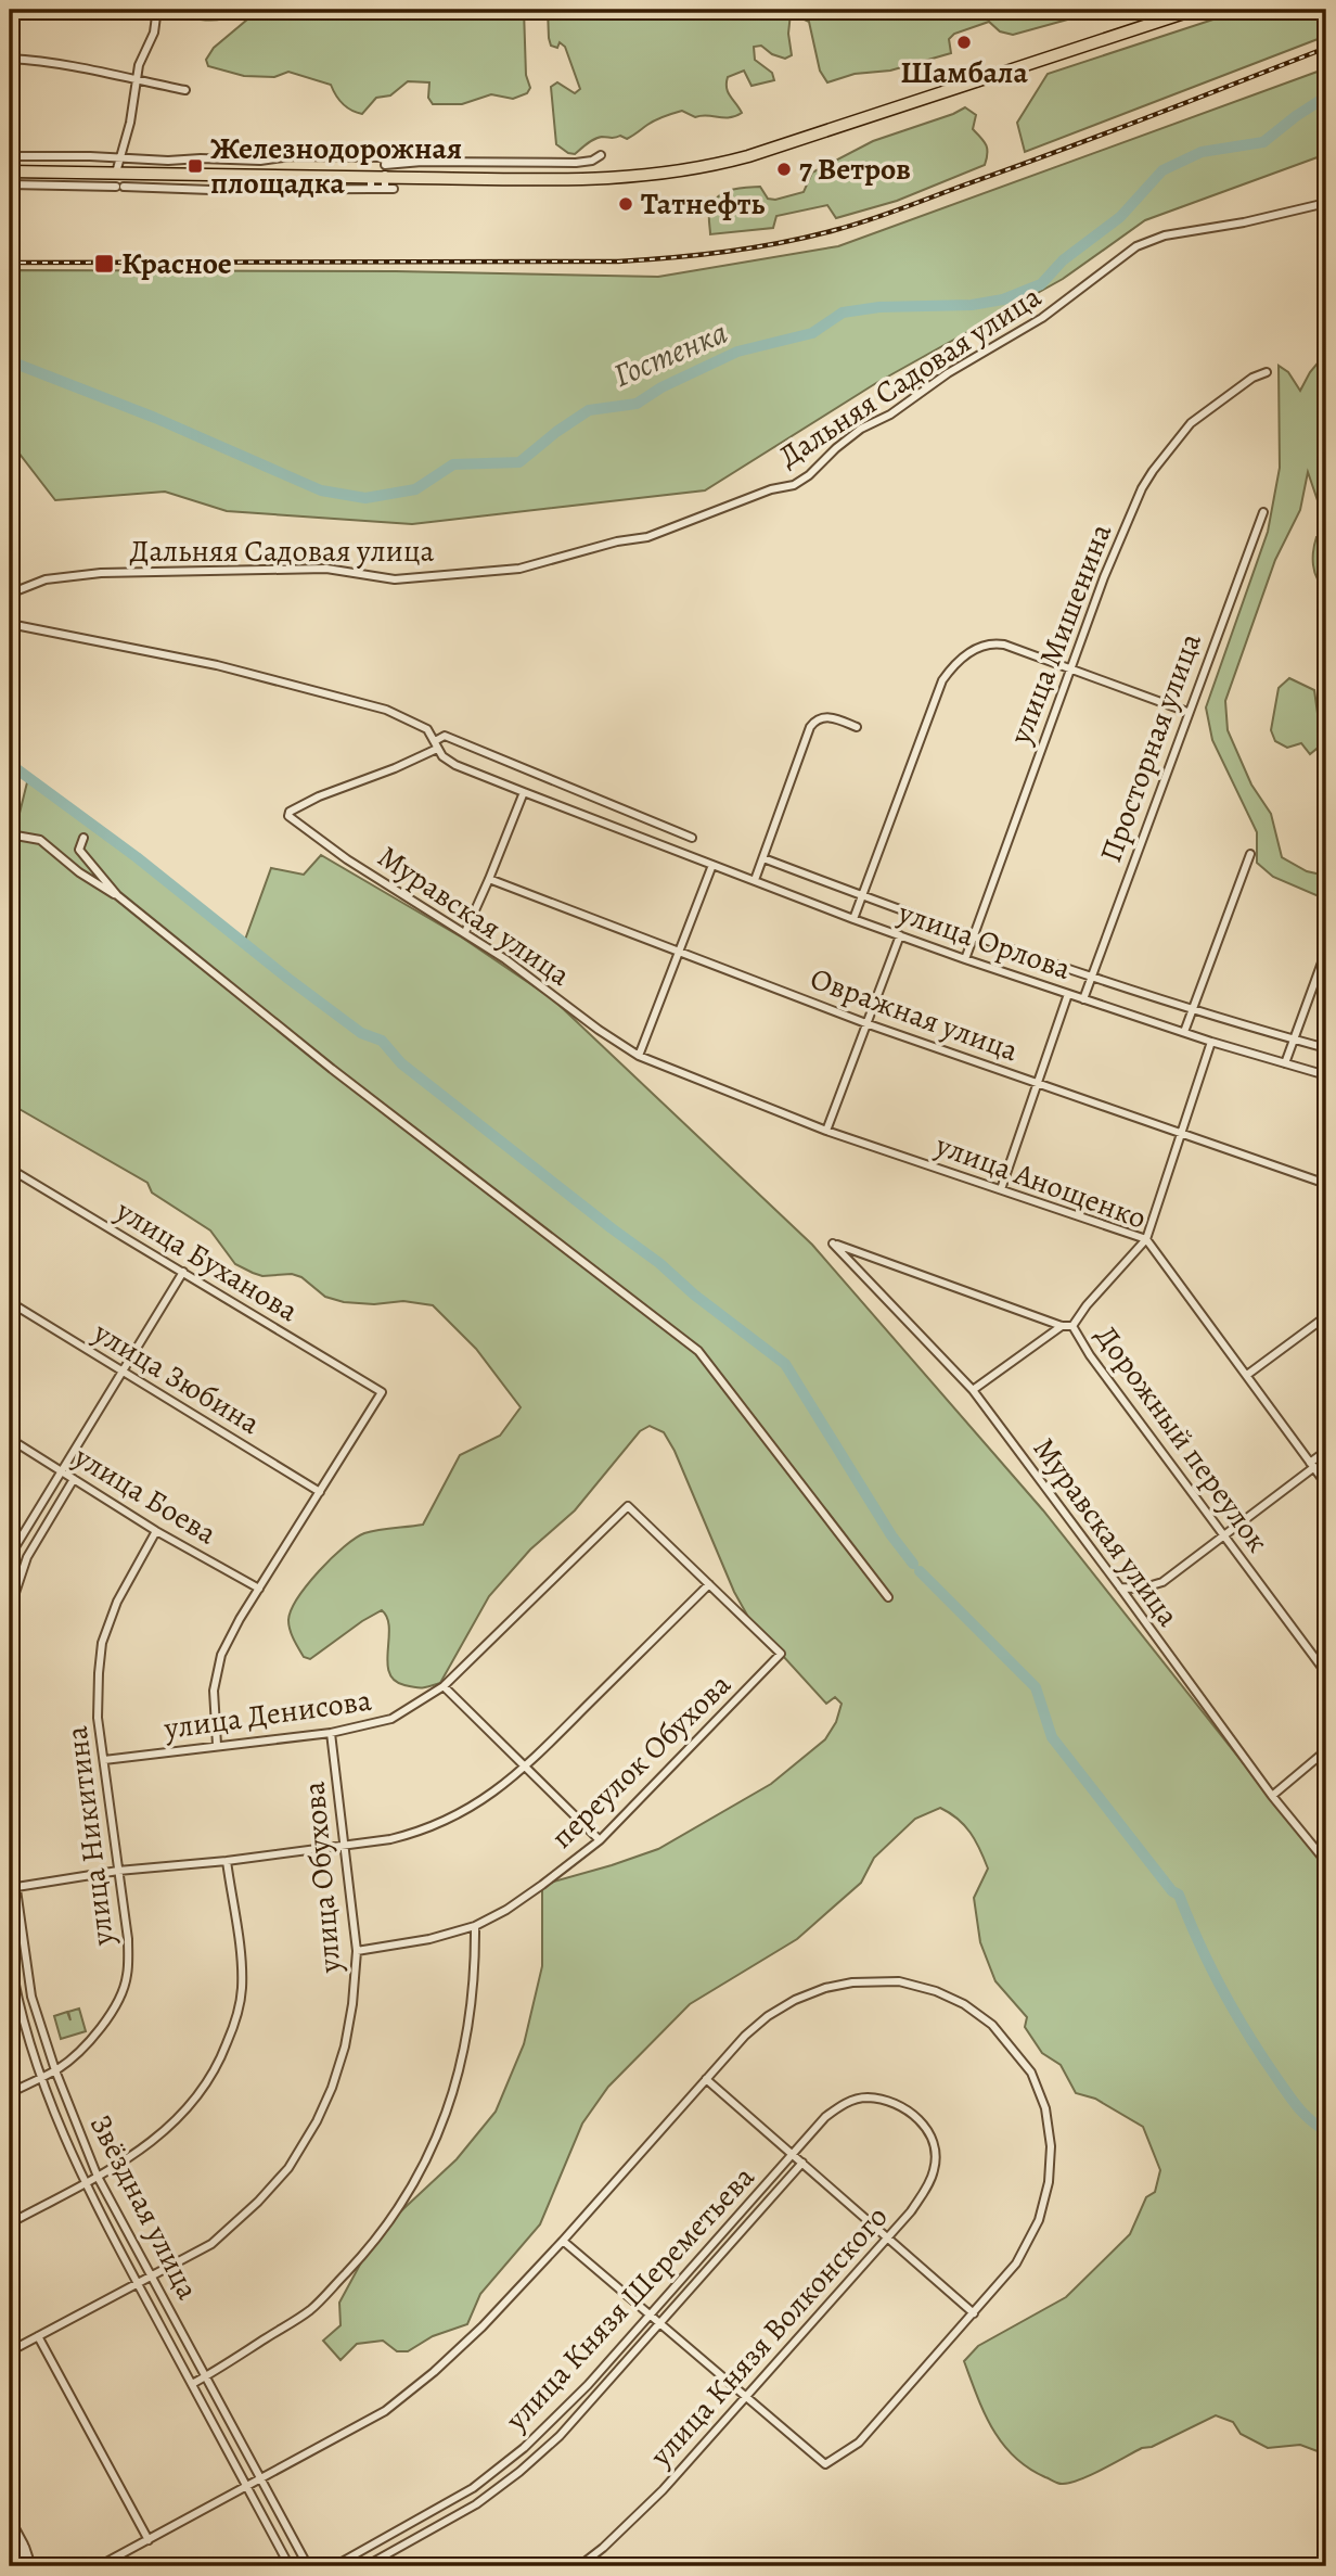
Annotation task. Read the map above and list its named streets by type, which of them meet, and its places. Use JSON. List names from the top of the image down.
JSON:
{
  "streets": {
    "street": [
      "Дальняя Садовая улица",
      "улица Мишенина",
      "Просторная улица",
      "Муравская улица",
      "улица Орлова",
      "Овражная улица",
      "улица Анощенко",
      "улица Буханова",
      "улица Зюбина",
      "Дорожный переулок",
      "улица Боева",
      "улица Денисова",
      "переулок Обухова",
      "улица Никитина",
      "улица Обухова",
      "Звёздная улица",
      "улица Князя Шереметьева",
      "улица Князя Волконского"
    ]
  },
  "crossings": [
    ["улица Мишенина", "улица Орлова"],
    ["Просторная улица", "улица Орлова"],
    ["Муравская улица", "улица Орлова"],
    ["Муравская улица", "улица Анощенко"],
    ["Муравская улица", "Дорожный переулок"],
    ["улица Буханова", "улица Зюбина"],
    ["улица Боева", "улица Никитина"],
    ["улица Денисова", "переулок Обухова"],
    ["улица Денисова", "улица Никитина"],
    ["улица Денисова", "улица Обухова"],
    ["переулок Обухова", "улица Обухова"],
    ["улица Никитина", "Звёздная улица"],
    ["улица Обухова", "Звёздная улица"],
    ["улица Князя Шереметьева", "улица Князя Волконского"]
  ],
  "water": ["Гостенка"],
  "places": {
    "other": ["Шамбала", "7 Ветров", "Татнефть"],
    "transit": ["Железнодорожная площадка", "Красное"]
  }
}
